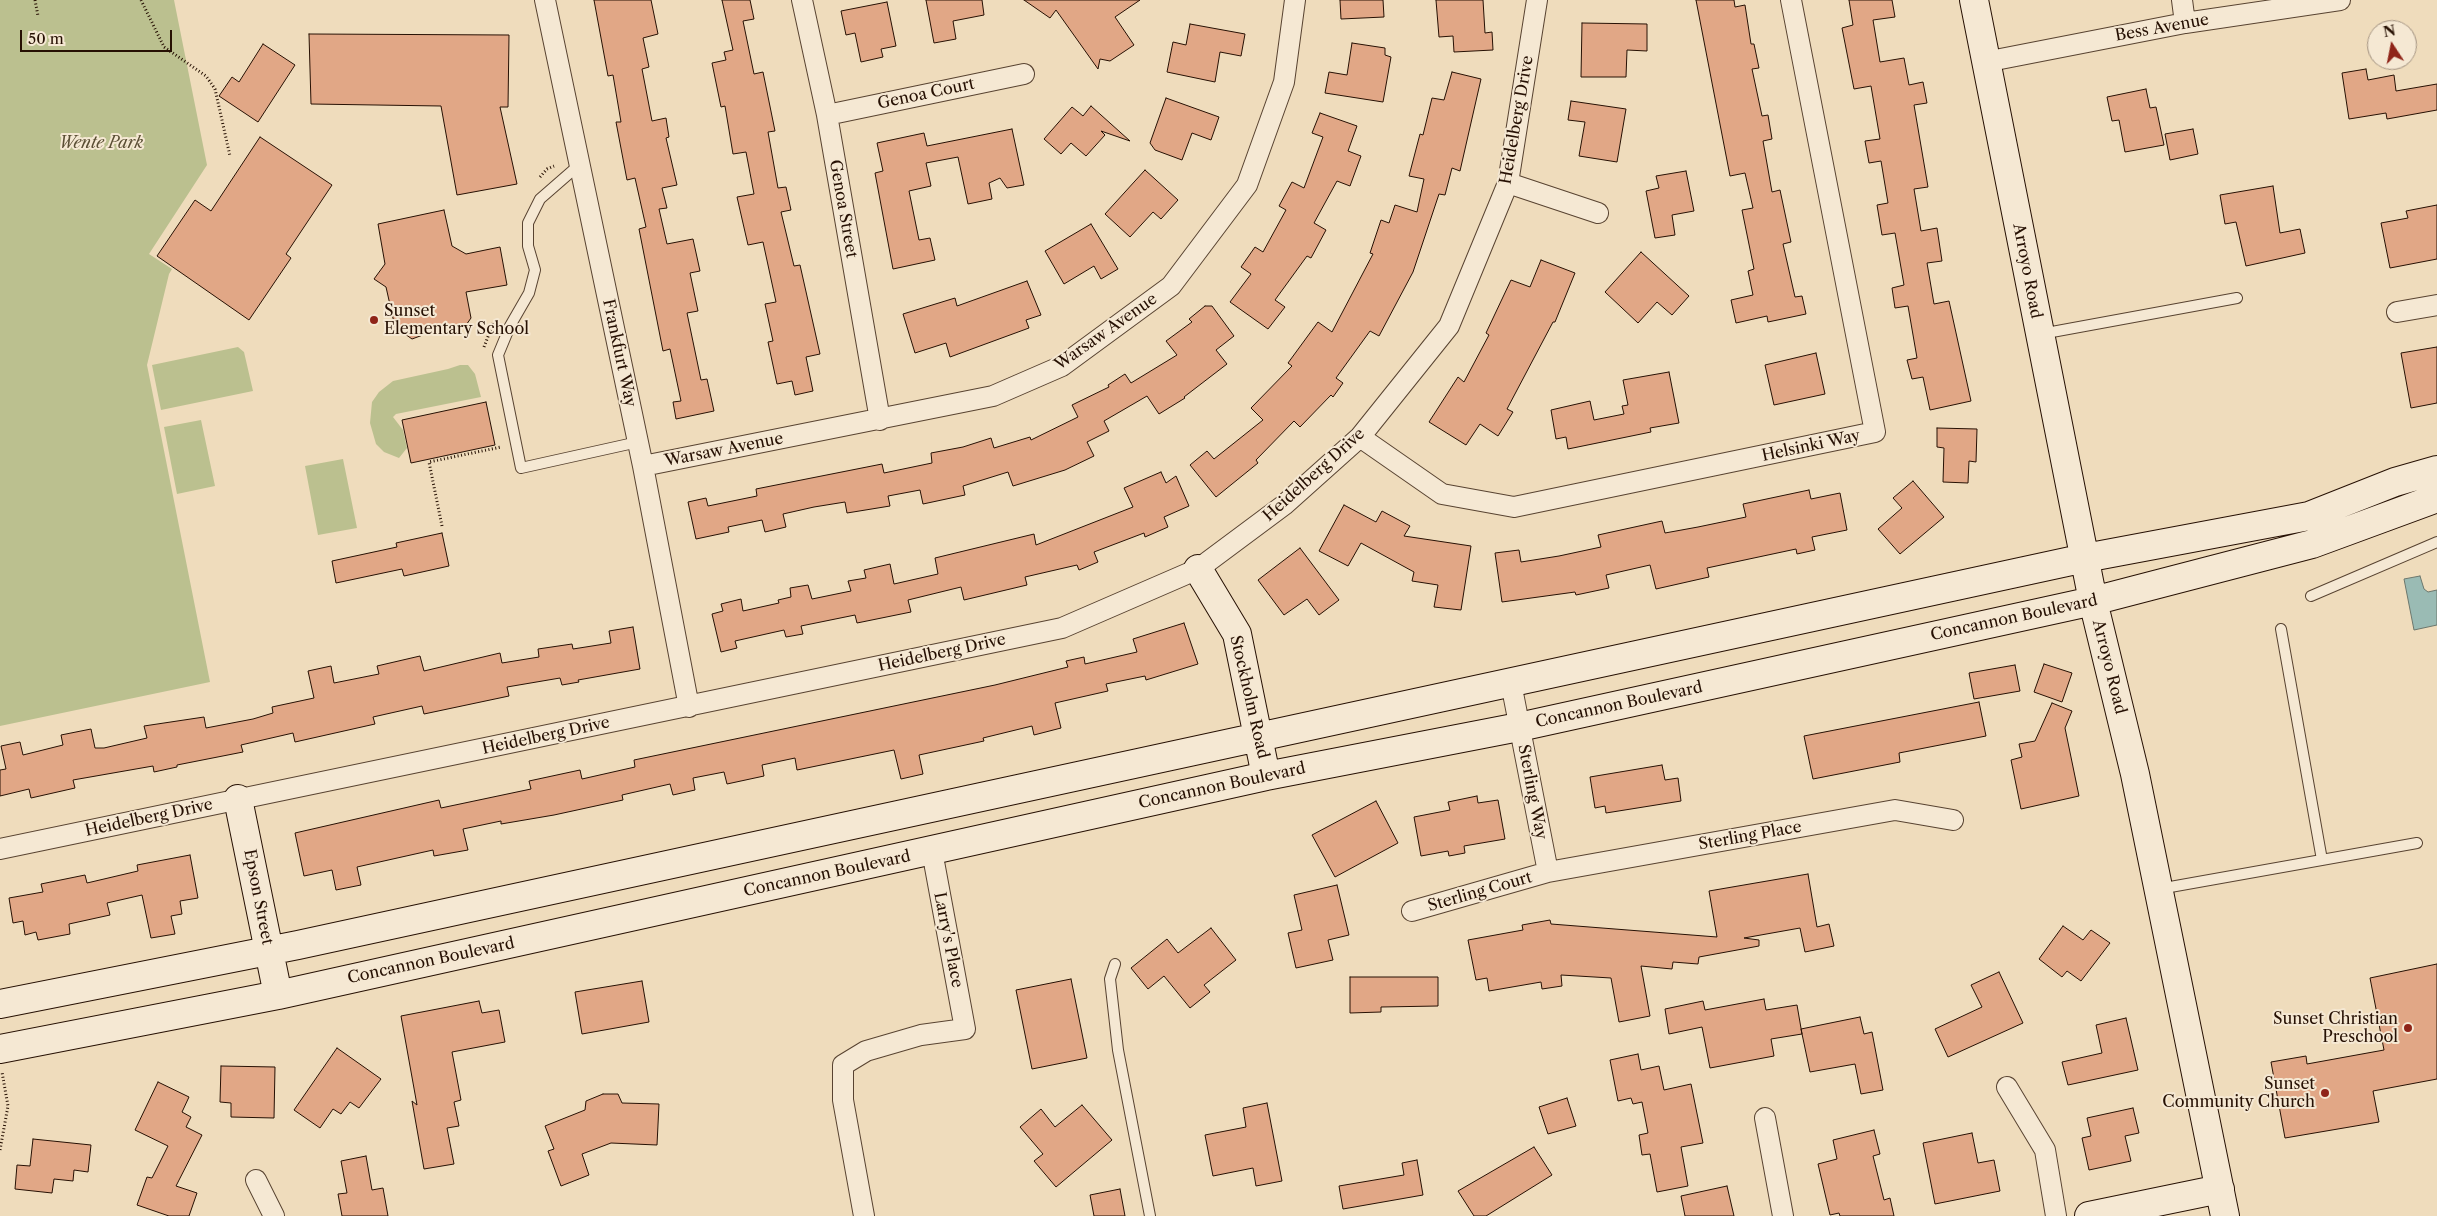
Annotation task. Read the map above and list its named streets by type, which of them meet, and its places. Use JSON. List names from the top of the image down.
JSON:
{
  "streets": {
    "main road": [
      "Arroyo Road",
      "Concannon Boulevard",
      "Stockholm Road",
      "Epson Street"
    ],
    "street": [
      "Bess Avenue",
      "Genoa Court",
      "Heidelberg Drive",
      "Genoa Street",
      "Warsaw Avenue",
      "Frankfurt Way",
      "Helsinki Way",
      "Sterling Way",
      "Sterling Place",
      "Sterling Court",
      "Larry's Place"
    ]
  },
  "crossings": [
    ["Bess Avenue", "Arroyo Road"],
    ["Genoa Court", "Genoa Street"],
    ["Heidelberg Drive", "Frankfurt Way"],
    ["Heidelberg Drive", "Helsinki Way"],
    ["Heidelberg Drive", "Stockholm Road"],
    ["Heidelberg Drive", "Epson Street"],
    ["Genoa Street", "Warsaw Avenue"],
    ["Arroyo Road", "Concannon Boulevard"],
    ["Warsaw Avenue", "Frankfurt Way"],
    ["Concannon Boulevard", "Stockholm Road"],
    ["Concannon Boulevard", "Sterling Way"],
    ["Concannon Boulevard", "Epson Street"],
    ["Concannon Boulevard", "Larry's Place"],
    ["Sterling Way", "Sterling Place"],
    ["Sterling Way", "Sterling Court"],
    ["Sterling Place", "Sterling Court"]
  ],
  "parks": ["Wente Park"],
  "places": ["Sunset Elementary School", "Sunset Christian Preschool", "Sunset Community Church"],
  "scale_bar": "50 m",
  "north": "top"
}
